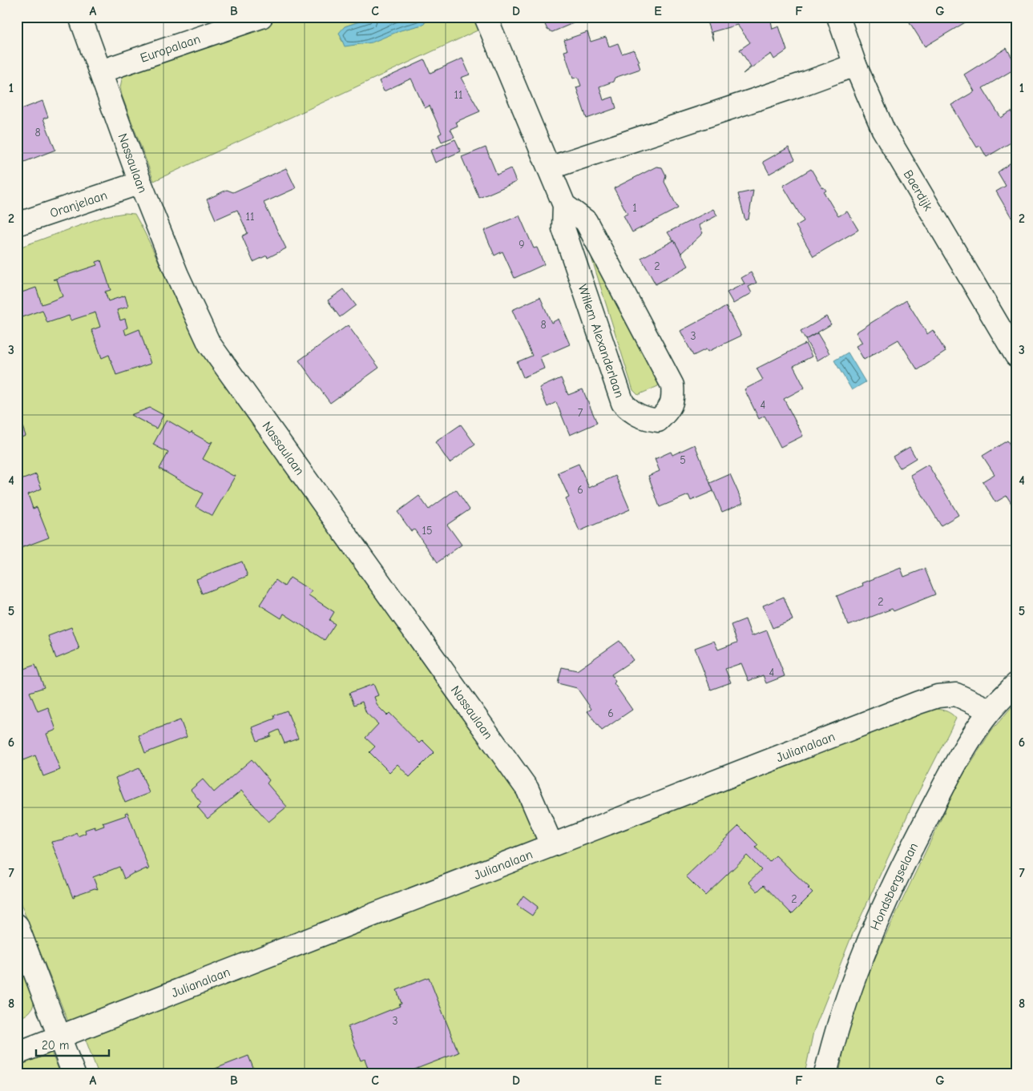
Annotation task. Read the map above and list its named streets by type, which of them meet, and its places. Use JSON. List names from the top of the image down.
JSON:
{
  "streets": {
    "street": [
      "Europalaan",
      "Nassaulaan",
      "Baerdijk",
      "Oranjelaan",
      "Willem Alexanderlaan",
      "Julianalaan",
      "Hondsbergselaan"
    ]
  },
  "crossings": [
    ["Europalaan", "Nassaulaan"],
    ["Nassaulaan", "Oranjelaan"],
    ["Nassaulaan", "Julianalaan"],
    ["Julianalaan", "Hondsbergselaan"]
  ],
  "house_numbers": [
    "11",
    "8",
    "1",
    "11",
    "9",
    "2",
    "8",
    "3",
    "4",
    "7",
    "5",
    "6",
    "15",
    "2",
    "4",
    "6",
    "2",
    "3"
  ],
  "scale_bar": "20 m",
  "grid": {
    "columns": [
      "A",
      "B",
      "C",
      "D",
      "E",
      "F",
      "G"
    ],
    "rows": [
      "1",
      "2",
      "3",
      "4",
      "5",
      "6",
      "7",
      "8"
    ]
  }
}
